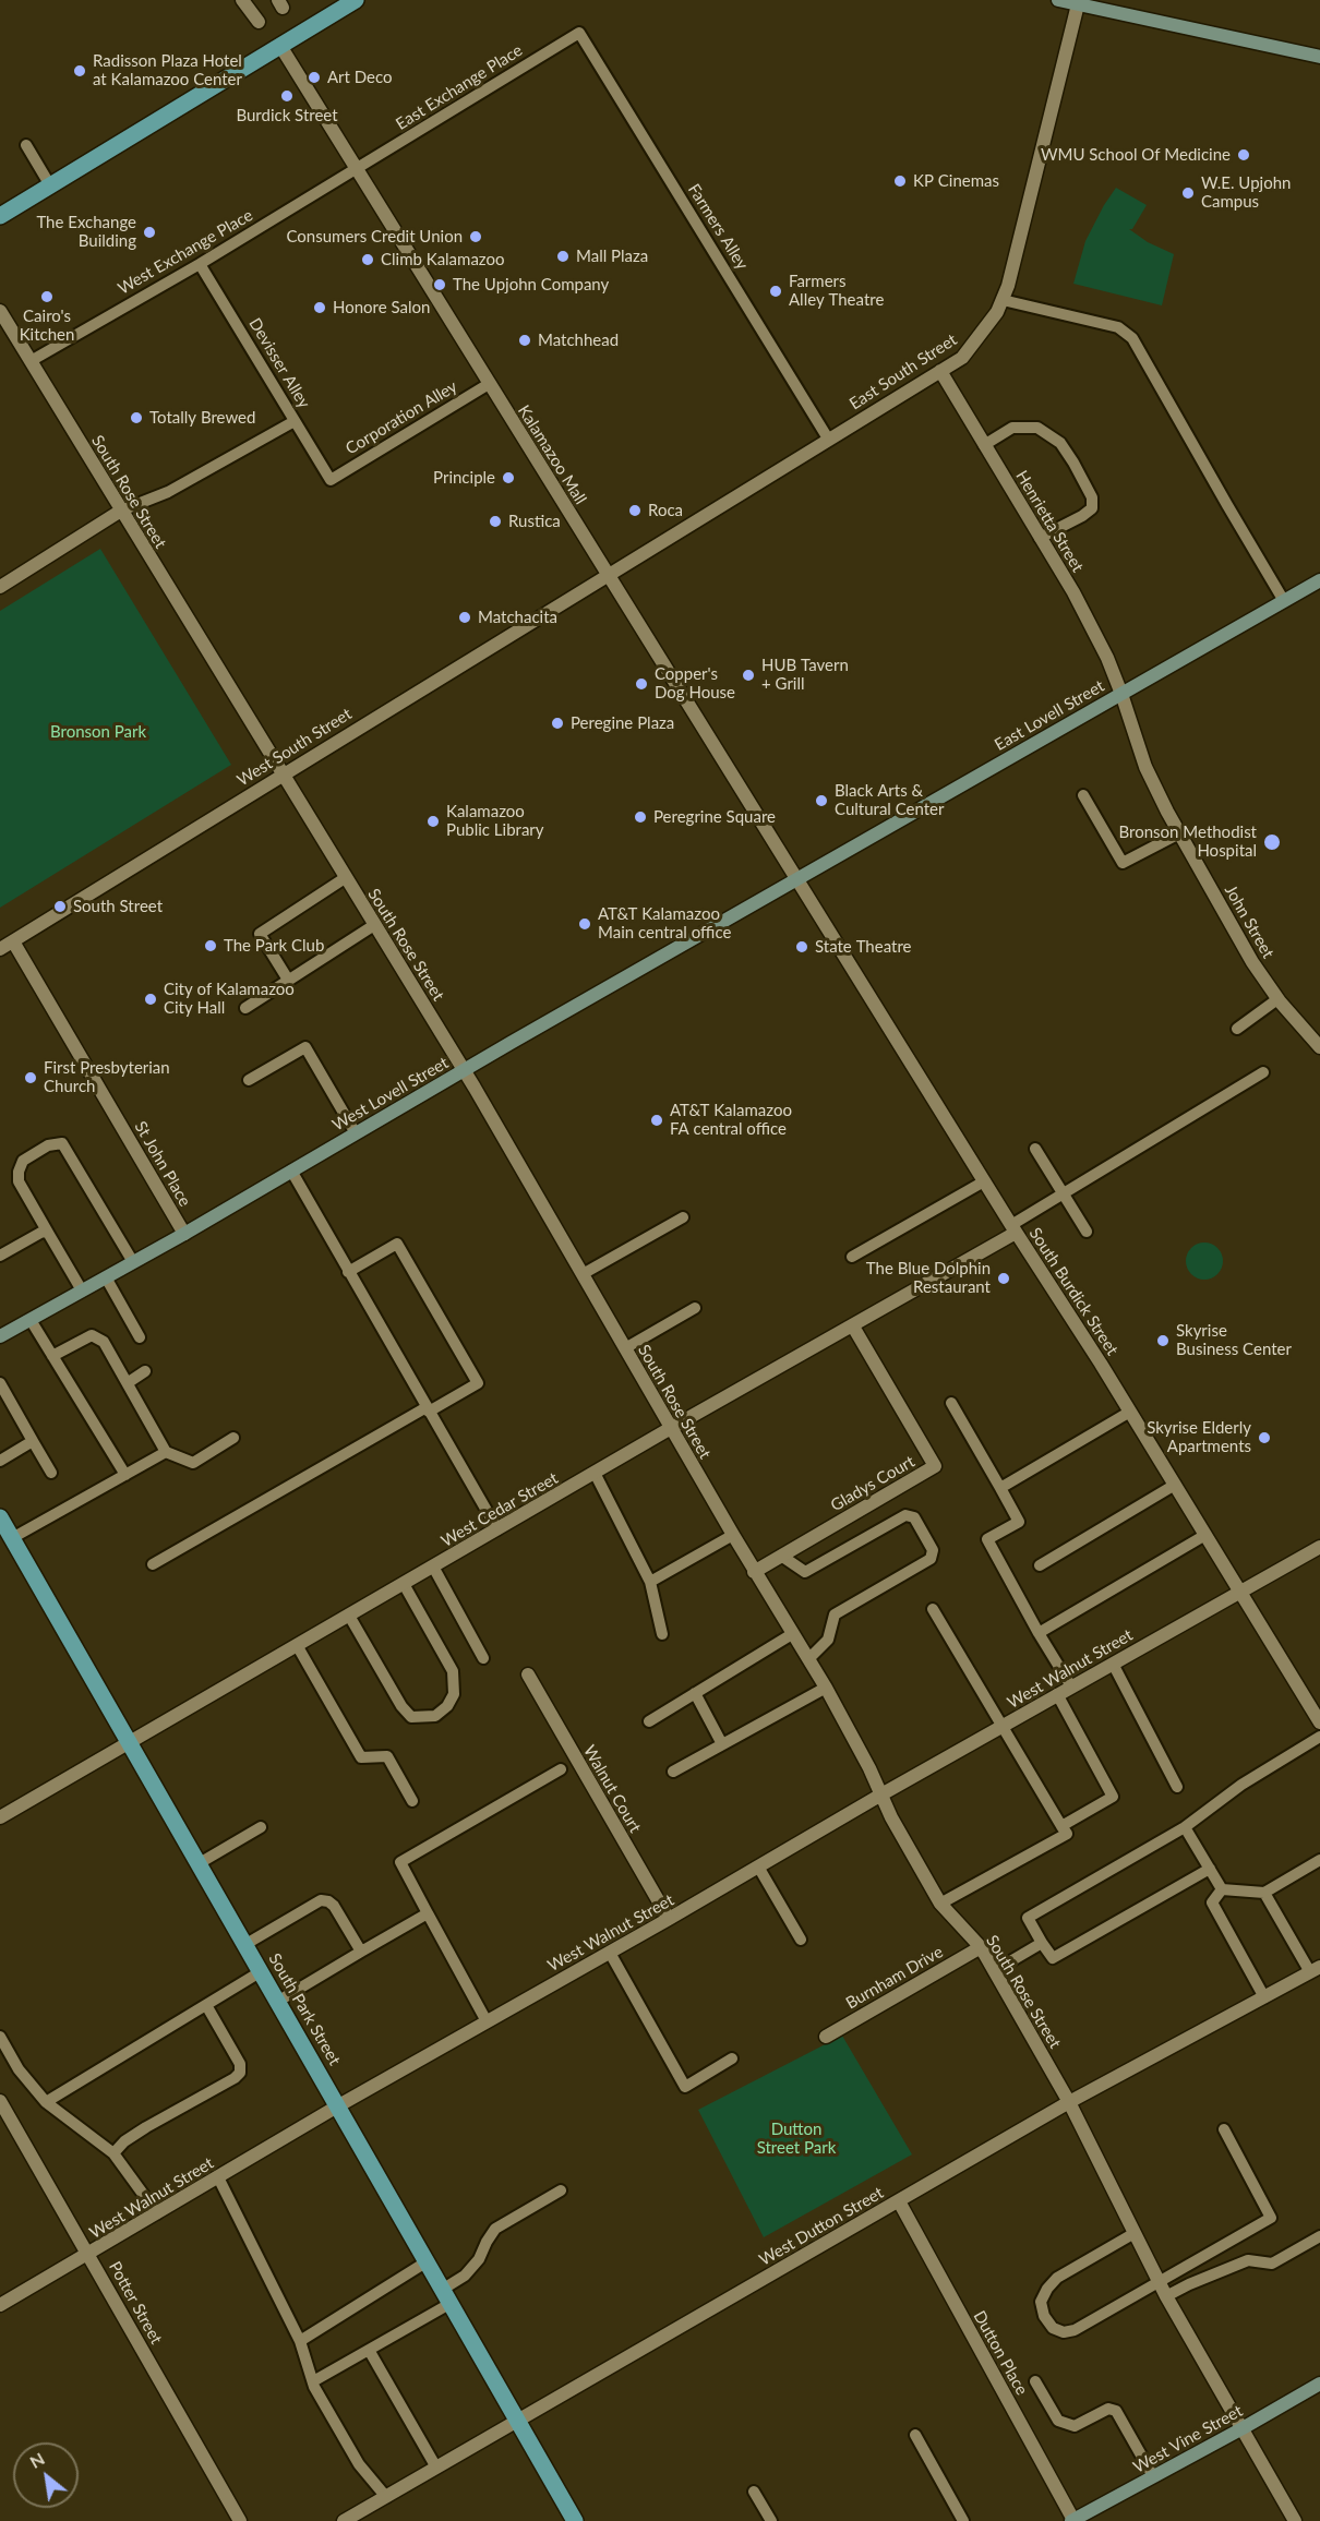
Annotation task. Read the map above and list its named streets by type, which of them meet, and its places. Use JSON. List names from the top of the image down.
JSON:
{
  "streets": {
    "main road": ["South Park Street"],
    "street": [
      "East South Street",
      "Kalamazoo Mall",
      "South Rose Street",
      "Henrietta Street",
      "East Lovell Street",
      "West South Street",
      "John Street",
      "West Lovell Street",
      "St John Place",
      "South Burdick Street",
      "Gladys Court",
      "West Cedar Street",
      "West Walnut Street",
      "Walnut Court",
      "Burnham Drive",
      "West Dutton Street",
      "Potter Street",
      "Dutton Place",
      "West Vine Street"
    ],
    "lane": [
      "East Exchange Place",
      "Farmers Alley",
      "West Exchange Place",
      "Devisser Alley",
      "Corporation Alley"
    ]
  },
  "crossings": [
    ["East Exchange Place", "Farmers Alley"],
    ["East Exchange Place", "West Exchange Place"],
    ["East Exchange Place", "Kalamazoo Mall"],
    ["Farmers Alley", "East South Street"],
    ["West Exchange Place", "Devisser Alley"],
    ["West Exchange Place", "Kalamazoo Mall"],
    ["West Exchange Place", "South Rose Street"],
    ["Devisser Alley", "Corporation Alley"],
    ["East South Street", "Kalamazoo Mall"],
    ["East South Street", "Henrietta Street"],
    ["East South Street", "West South Street"],
    ["Corporation Alley", "Kalamazoo Mall"],
    ["Kalamazoo Mall", "East Lovell Street"],
    ["Kalamazoo Mall", "West South Street"],
    ["Kalamazoo Mall", "West Lovell Street"],
    ["Kalamazoo Mall", "South Burdick Street"],
    ["South Rose Street", "West South Street"],
    ["South Rose Street", "West Lovell Street"],
    ["South Rose Street", "Gladys Court"],
    ["South Rose Street", "West Cedar Street"],
    ["South Rose Street", "West Walnut Street"],
    ["South Rose Street", "Burnham Drive"],
    ["South Rose Street", "West Dutton Street"],
    ["South Rose Street", "West Vine Street"],
    ["Henrietta Street", "East Lovell Street"],
    ["Henrietta Street", "John Street"],
    ["East Lovell Street", "John Street"],
    ["East Lovell Street", "West Lovell Street"],
    ["East Lovell Street", "South Burdick Street"],
    ["West South Street", "St John Place"],
    ["West Lovell Street", "St John Place"],
    ["West Lovell Street", "South Burdick Street"],
    ["South Burdick Street", "West Cedar Street"],
    ["South Burdick Street", "West Walnut Street"],
    ["Gladys Court", "West Cedar Street"],
    ["West Cedar Street", "South Park Street"],
    ["West Walnut Street", "Walnut Court"],
    ["West Walnut Street", "South Park Street"],
    ["West Walnut Street", "Potter Street"],
    ["South Park Street", "West Dutton Street"],
    ["West Dutton Street", "Dutton Place"],
    ["Dutton Place", "West Vine Street"]
  ],
  "parks": ["Bronson Park", "Dutton Street Park"],
  "places": [
    "Radisson Plaza Hotel at Kalamazoo Center",
    "Art Deco",
    "Burdick Street",
    "WMU School Of Medicine",
    "KP Cinemas",
    "W.E. Upjohn Campus",
    "The Exchange Building",
    "Consumers Credit Union",
    "Mall Plaza",
    "Climb Kalamazoo",
    "The Upjohn Company",
    "Farmers Alley Theatre",
    "Cairo's Kitchen",
    "Honore Salon",
    "Matchhead",
    "Totally Brewed",
    "Principle",
    "Roca",
    "Rustica",
    "Matchacita",
    "HUB Tavern + Grill",
    "Copper's Dog House",
    "Peregine Plaza",
    "Black Arts & Cultural Center",
    "Peregrine Square",
    "Kalamazoo Public Library",
    "Bronson Methodist Hospital",
    "South Street",
    "AT&T Kalamazoo Main central office",
    "The Park Club",
    "State Theatre",
    "City of Kalamazoo City Hall",
    "First Presbyterian Church",
    "AT&T Kalamazoo FA central office",
    "The Blue Dolphin Restaurant",
    "Skyrise Business Center",
    "Skyrise Elderly Apartments"
  ],
  "north": "top left"
}
